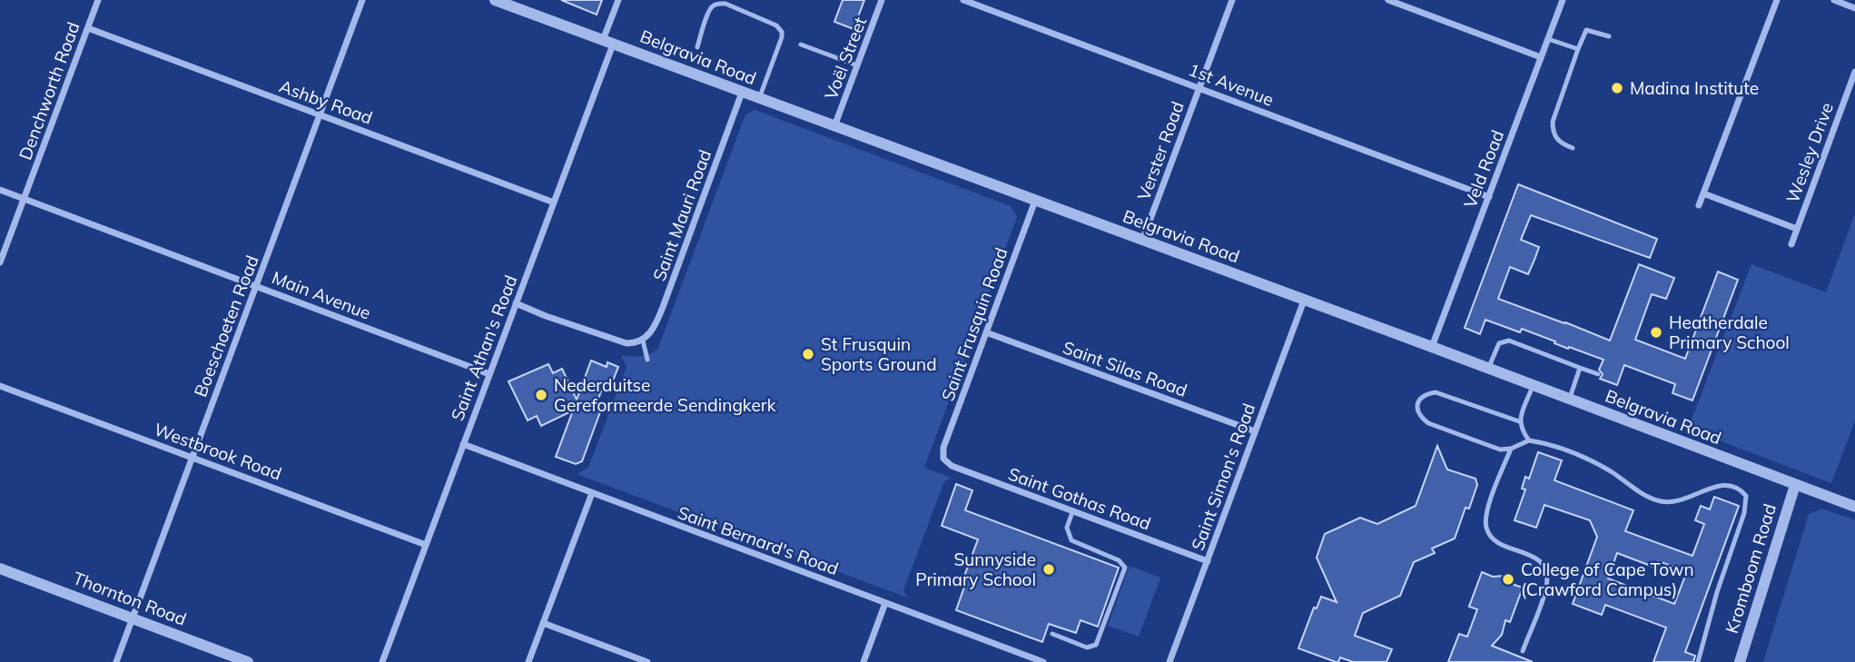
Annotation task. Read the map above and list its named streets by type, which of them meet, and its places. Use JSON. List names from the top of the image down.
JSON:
{
  "streets": {
    "street": [
      "Belgravia Road",
      "Voël Street",
      "1st Avenue",
      "Denchworth Road",
      "Ashby Road",
      "Verster Road",
      "Wesley Drive",
      "Veld Road",
      "Saint Mauri Road",
      "Main Avenue",
      "Saint Frusquin Road",
      "Boeschoeten Road",
      "Saint Athan's Road",
      "Saint Silas Road",
      "Westbrook Road",
      "Saint Simon's Road",
      "Saint Gothas Road",
      "Saint Bernard's Road",
      "Kromboom Road",
      "Thornton Road"
    ]
  },
  "crossings": [
    ["Belgravia Road", "Voël Street"],
    ["Belgravia Road", "Verster Road"],
    ["Belgravia Road", "Veld Road"],
    ["Belgravia Road", "Saint Mauri Road"],
    ["Belgravia Road", "Saint Frusquin Road"],
    ["Belgravia Road", "Saint Athan's Road"],
    ["Belgravia Road", "Saint Simon's Road"],
    ["Belgravia Road", "Kromboom Road"],
    ["1st Avenue", "Verster Road"],
    ["1st Avenue", "Veld Road"],
    ["Denchworth Road", "Ashby Road"],
    ["Denchworth Road", "Main Avenue"],
    ["Ashby Road", "Boeschoeten Road"],
    ["Ashby Road", "Saint Athan's Road"],
    ["Main Avenue", "Boeschoeten Road"],
    ["Main Avenue", "Saint Athan's Road"],
    ["Saint Frusquin Road", "Saint Silas Road"],
    ["Saint Frusquin Road", "Saint Gothas Road"],
    ["Boeschoeten Road", "Westbrook Road"],
    ["Boeschoeten Road", "Thornton Road"],
    ["Saint Athan's Road", "Westbrook Road"],
    ["Saint Athan's Road", "Saint Bernard's Road"],
    ["Saint Silas Road", "Saint Simon's Road"],
    ["Saint Simon's Road", "Saint Gothas Road"]
  ],
  "places": [
    "Madina Institute",
    "Heatherdale Primary School",
    "St Frusquin Sports Ground",
    "Nederduitse Gereformeerde Sendingkerk",
    "Sunnyside Primary School",
    "College of Cape Town (Crawford Campus)"
  ]
}
